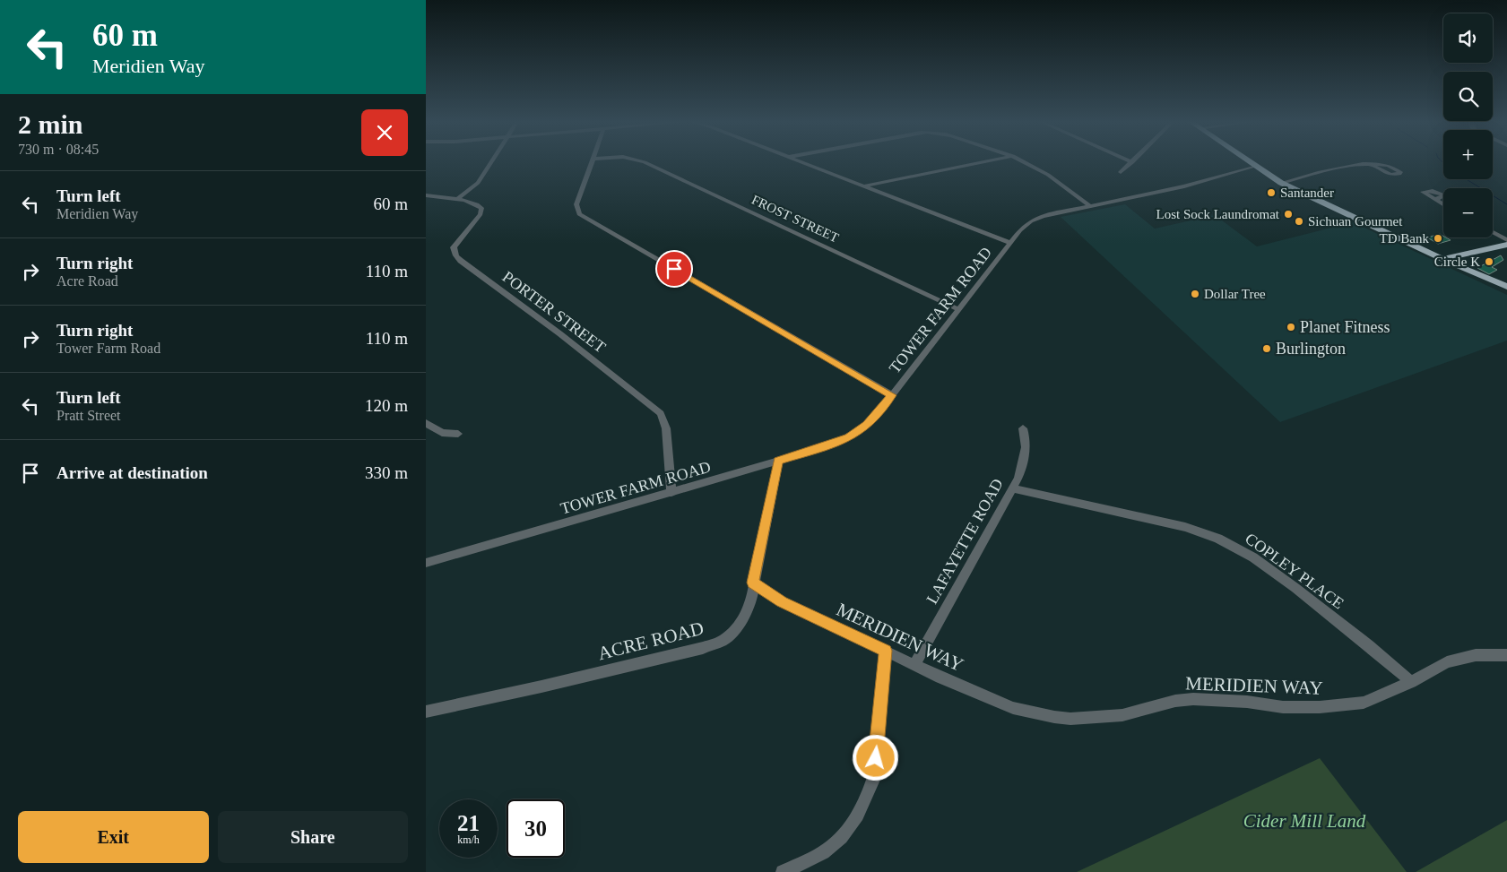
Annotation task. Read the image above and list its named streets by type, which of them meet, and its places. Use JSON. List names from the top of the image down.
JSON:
{
  "streets": {
    "street": [
      "FROST STREET",
      "TOWER FARM ROAD",
      "PORTER STREET",
      "LAFAYETTE ROAD",
      "COPLEY PLACE",
      "MERIDIEN WAY",
      "ACRE ROAD"
    ]
  },
  "crossings": [
    ["FROST STREET", "TOWER FARM ROAD"],
    ["TOWER FARM ROAD", "PORTER STREET"],
    ["TOWER FARM ROAD", "ACRE ROAD"],
    ["LAFAYETTE ROAD", "COPLEY PLACE"],
    ["LAFAYETTE ROAD", "MERIDIEN WAY"],
    ["COPLEY PLACE", "MERIDIEN WAY"],
    ["MERIDIEN WAY", "ACRE ROAD"]
  ],
  "parks": ["Cider Mill Land"],
  "places": [
    "Santander",
    "Lost Sock Laundromat",
    "Sichuan Gourmet",
    "TD Bank",
    "Circle K",
    "Dollar Tree",
    "Planet Fitness",
    "Burlington"
  ],
  "page": {
    "turn": ["60 m", "Meridien Way"],
    "map_buttons": ["+", "−"],
    "heading": ["2 min", "730 m · 08:45"],
    "list": [
      {
        "name": "Turn left",
        "note": "Meridien Way",
        "value": "60 m"
      },
      {
        "name": "Turn right",
        "note": "Acre Road",
        "value": "110 m"
      },
      {
        "name": "Turn right",
        "note": "Tower Farm Road",
        "value": "110 m"
      },
      {
        "name": "Turn left",
        "note": "Pratt Street",
        "value": "120 m"
      },
      {
        "name": "Arrive at destination",
        "value": "330 m"
      }
    ],
    "speed": "21 km/h",
    "limit": "30",
    "buttons": ["Exit", "Share"]
  }
}
